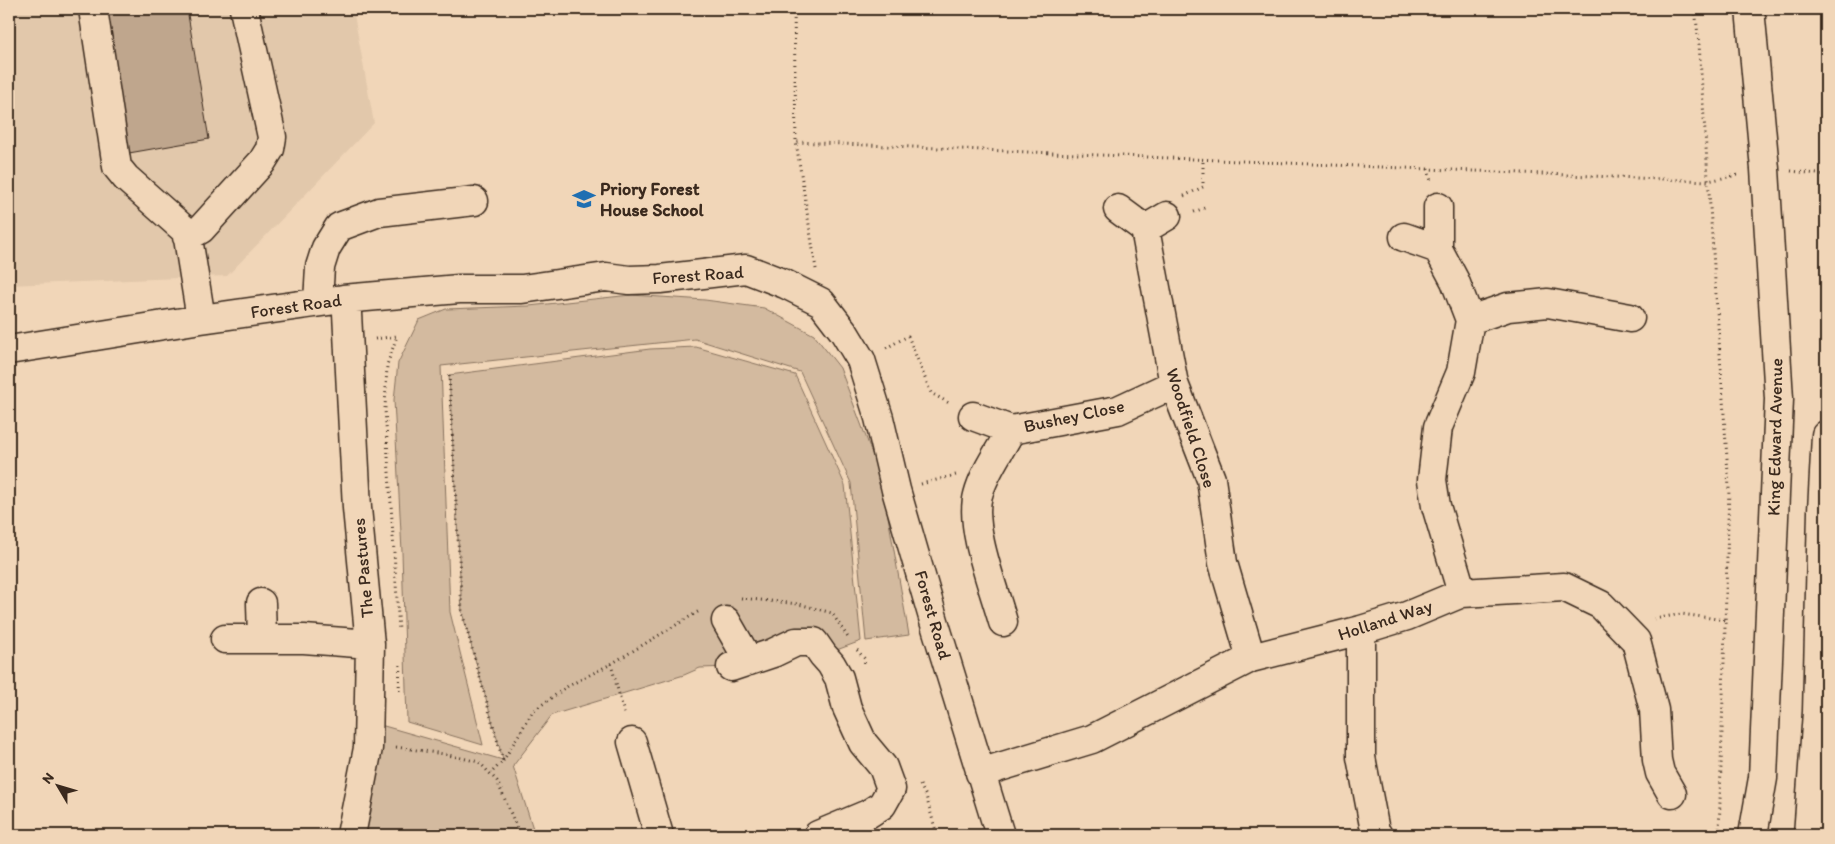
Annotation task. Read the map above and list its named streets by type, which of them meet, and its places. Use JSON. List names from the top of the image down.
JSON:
{
  "streets": {
    "street": [
      "Forest Road",
      "Bushey Close",
      "Woodfield Close",
      "King Edward Avenue",
      "The Pastures",
      "Holland Way"
    ]
  },
  "crossings": [
    ["Forest Road", "The Pastures"],
    ["Forest Road", "Holland Way"],
    ["Bushey Close", "Woodfield Close"],
    ["Woodfield Close", "Holland Way"]
  ],
  "places": {
    "school or university": ["Priory Forest House School"]
  },
  "north": "top left"
}
